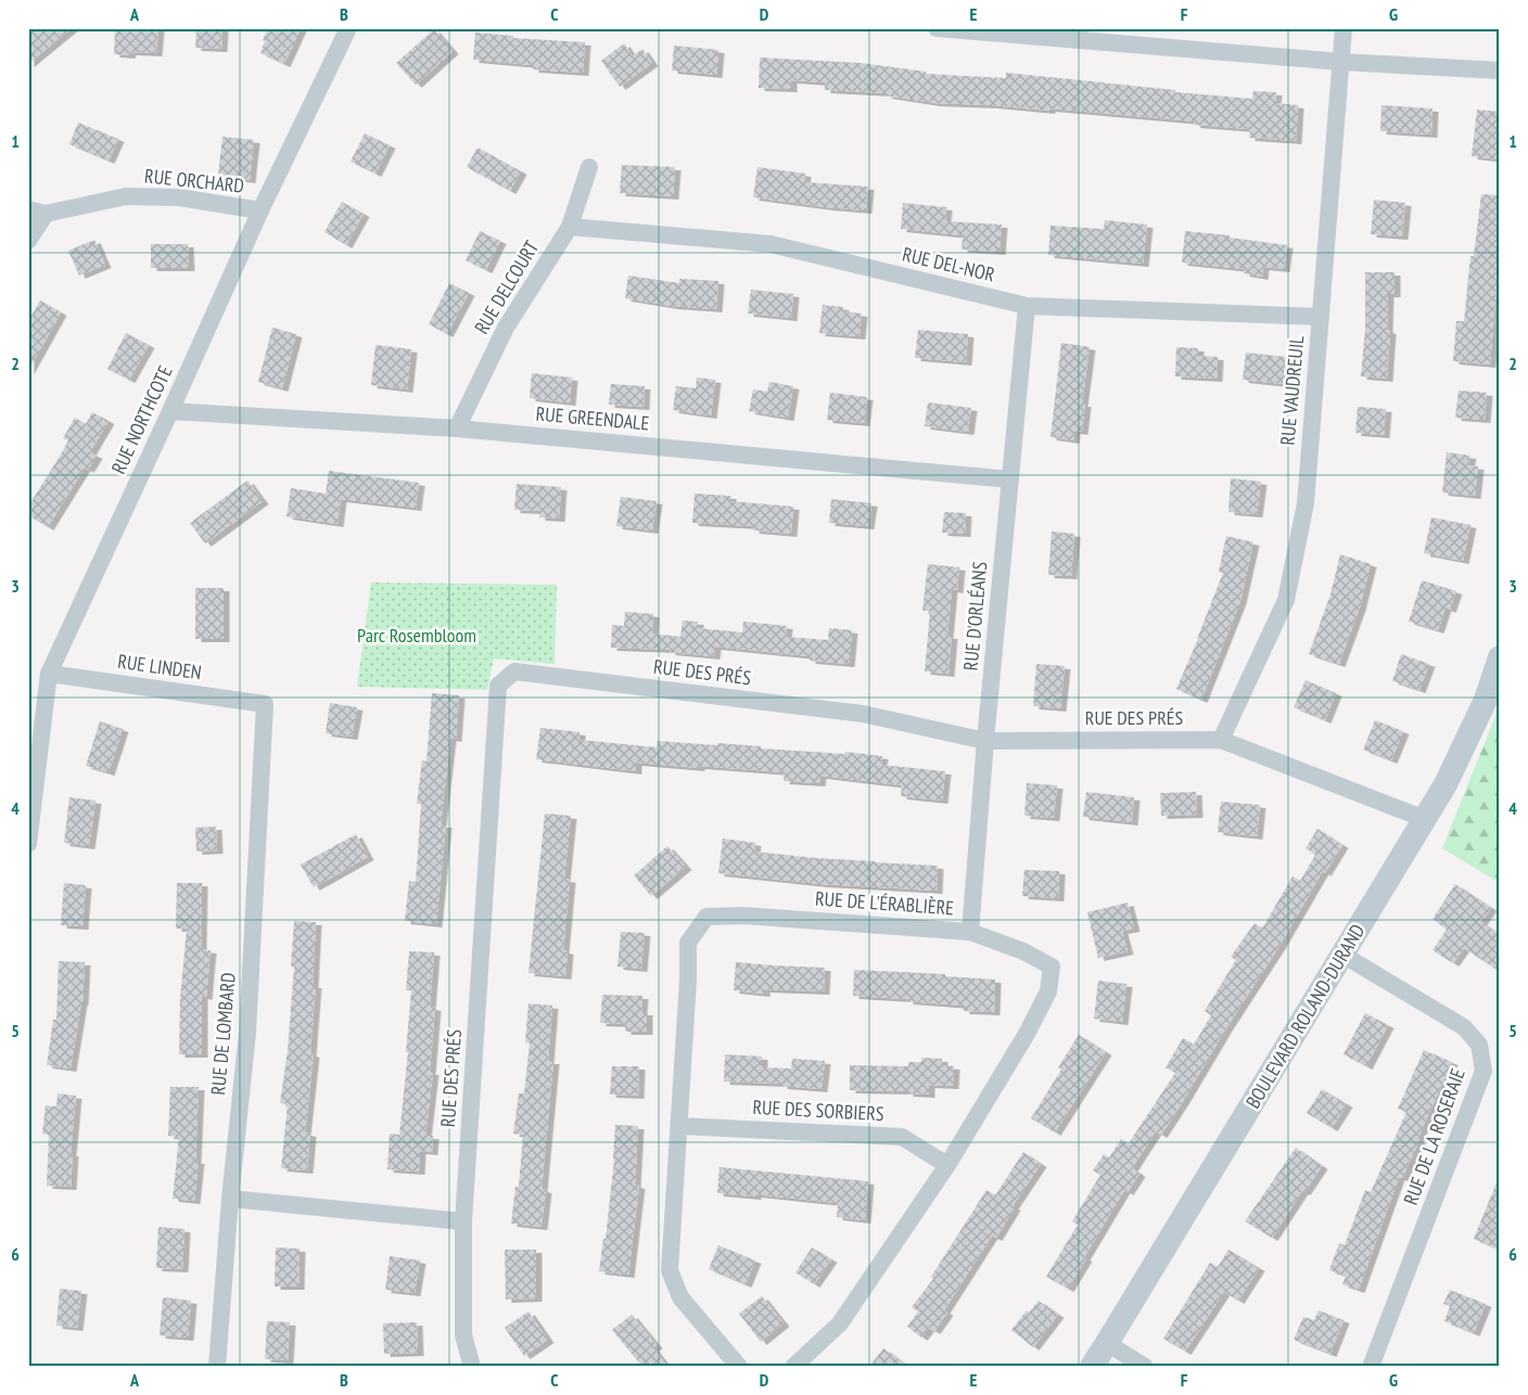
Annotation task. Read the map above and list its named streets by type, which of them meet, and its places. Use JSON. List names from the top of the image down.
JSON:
{
  "streets": {
    "street": [
      "RUE ORCHARD",
      "RUE DEL-NOR",
      "RUE DELCOURT",
      "RUE VAUDREUIL",
      "RUE GREENDALE",
      "RUE NORTHCOTE",
      "RUE D'ORLÉANS",
      "RUE LINDEN",
      "RUE DES PRÉS",
      "RUE DE L'ÉRABLIÈRE",
      "BOULEVARD ROLAND-DURAND",
      "RUE DE LOMBARD",
      "RUE DES SORBIERS",
      "RUE DE LA ROSERAIE"
    ]
  },
  "crossings": [
    ["RUE ORCHARD", "RUE NORTHCOTE"],
    ["RUE DEL-NOR", "RUE DELCOURT"],
    ["RUE DEL-NOR", "RUE VAUDREUIL"],
    ["RUE DEL-NOR", "RUE D'ORLÉANS"],
    ["RUE DELCOURT", "RUE GREENDALE"],
    ["RUE VAUDREUIL", "RUE DES PRÉS"],
    ["RUE GREENDALE", "RUE NORTHCOTE"],
    ["RUE GREENDALE", "RUE D'ORLÉANS"],
    ["RUE NORTHCOTE", "RUE LINDEN"],
    ["RUE D'ORLÉANS", "RUE DES PRÉS"],
    ["RUE D'ORLÉANS", "RUE DE L'ÉRABLIÈRE"],
    ["RUE LINDEN", "RUE DE LOMBARD"],
    ["RUE DES PRÉS", "BOULEVARD ROLAND-DURAND"],
    ["RUE DE L'ÉRABLIÈRE", "RUE DES SORBIERS"],
    ["BOULEVARD ROLAND-DURAND", "RUE DE LA ROSERAIE"]
  ],
  "parks": ["Parc Rosembloom"],
  "grid": {
    "columns": [
      "A",
      "B",
      "C",
      "D",
      "E",
      "F",
      "G"
    ],
    "rows": [
      "1",
      "2",
      "3",
      "4",
      "5",
      "6"
    ]
  }
}
